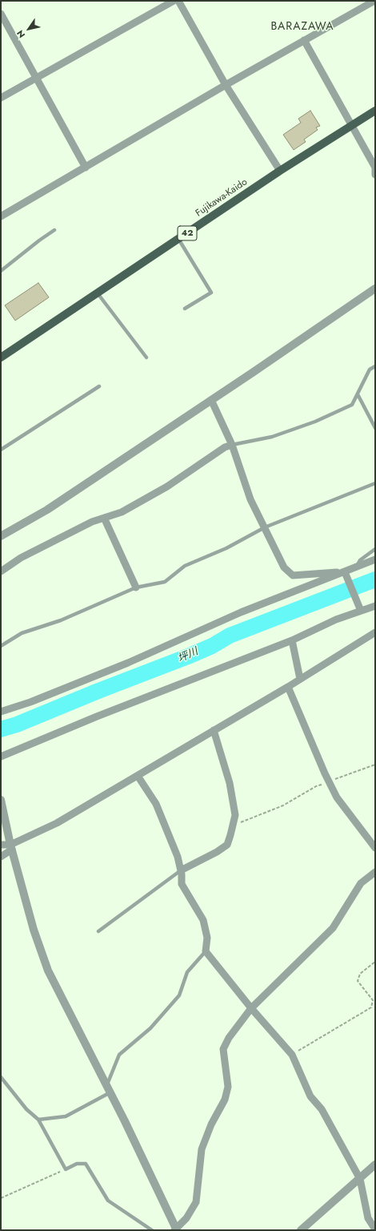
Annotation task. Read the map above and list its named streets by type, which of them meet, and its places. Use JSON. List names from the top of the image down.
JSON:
{
  "streets": {
    "main road": ["Fujikawa-Kaido", "42"]
  },
  "districts": ["BARAZAWA"],
  "water": ["坪川"],
  "north": "bottom left"
}
